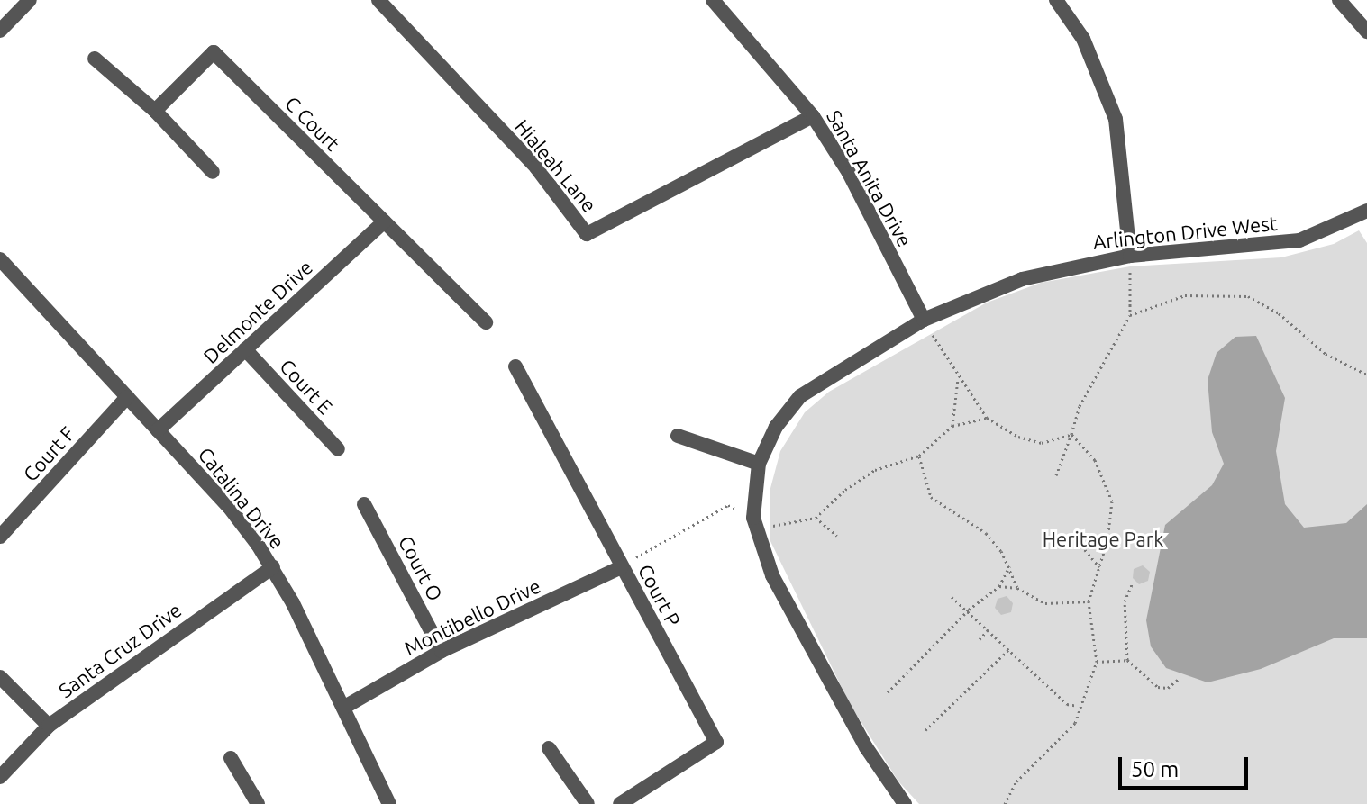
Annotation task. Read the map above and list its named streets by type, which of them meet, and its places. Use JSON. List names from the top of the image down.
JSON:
{
  "streets": {
    "street": [
      "C Court",
      "Hialeah Lane",
      "Santa Anita Drive",
      "Arlington Drive West",
      "Delmonte Drive",
      "Court E",
      "Court F",
      "Catalina Drive",
      "Court O",
      "Court P",
      "Montibello Drive",
      "Santa Cruz Drive"
    ]
  },
  "crossings": [
    ["C Court", "Delmonte Drive"],
    ["Hialeah Lane", "Santa Anita Drive"],
    ["Santa Anita Drive", "Arlington Drive West"],
    ["Delmonte Drive", "Court E"],
    ["Delmonte Drive", "Catalina Drive"],
    ["Court F", "Catalina Drive"],
    ["Catalina Drive", "Montibello Drive"],
    ["Catalina Drive", "Santa Cruz Drive"],
    ["Court O", "Montibello Drive"],
    ["Court P", "Montibello Drive"]
  ],
  "parks": ["Heritage Park"],
  "scale_bar": "50 m"
}
